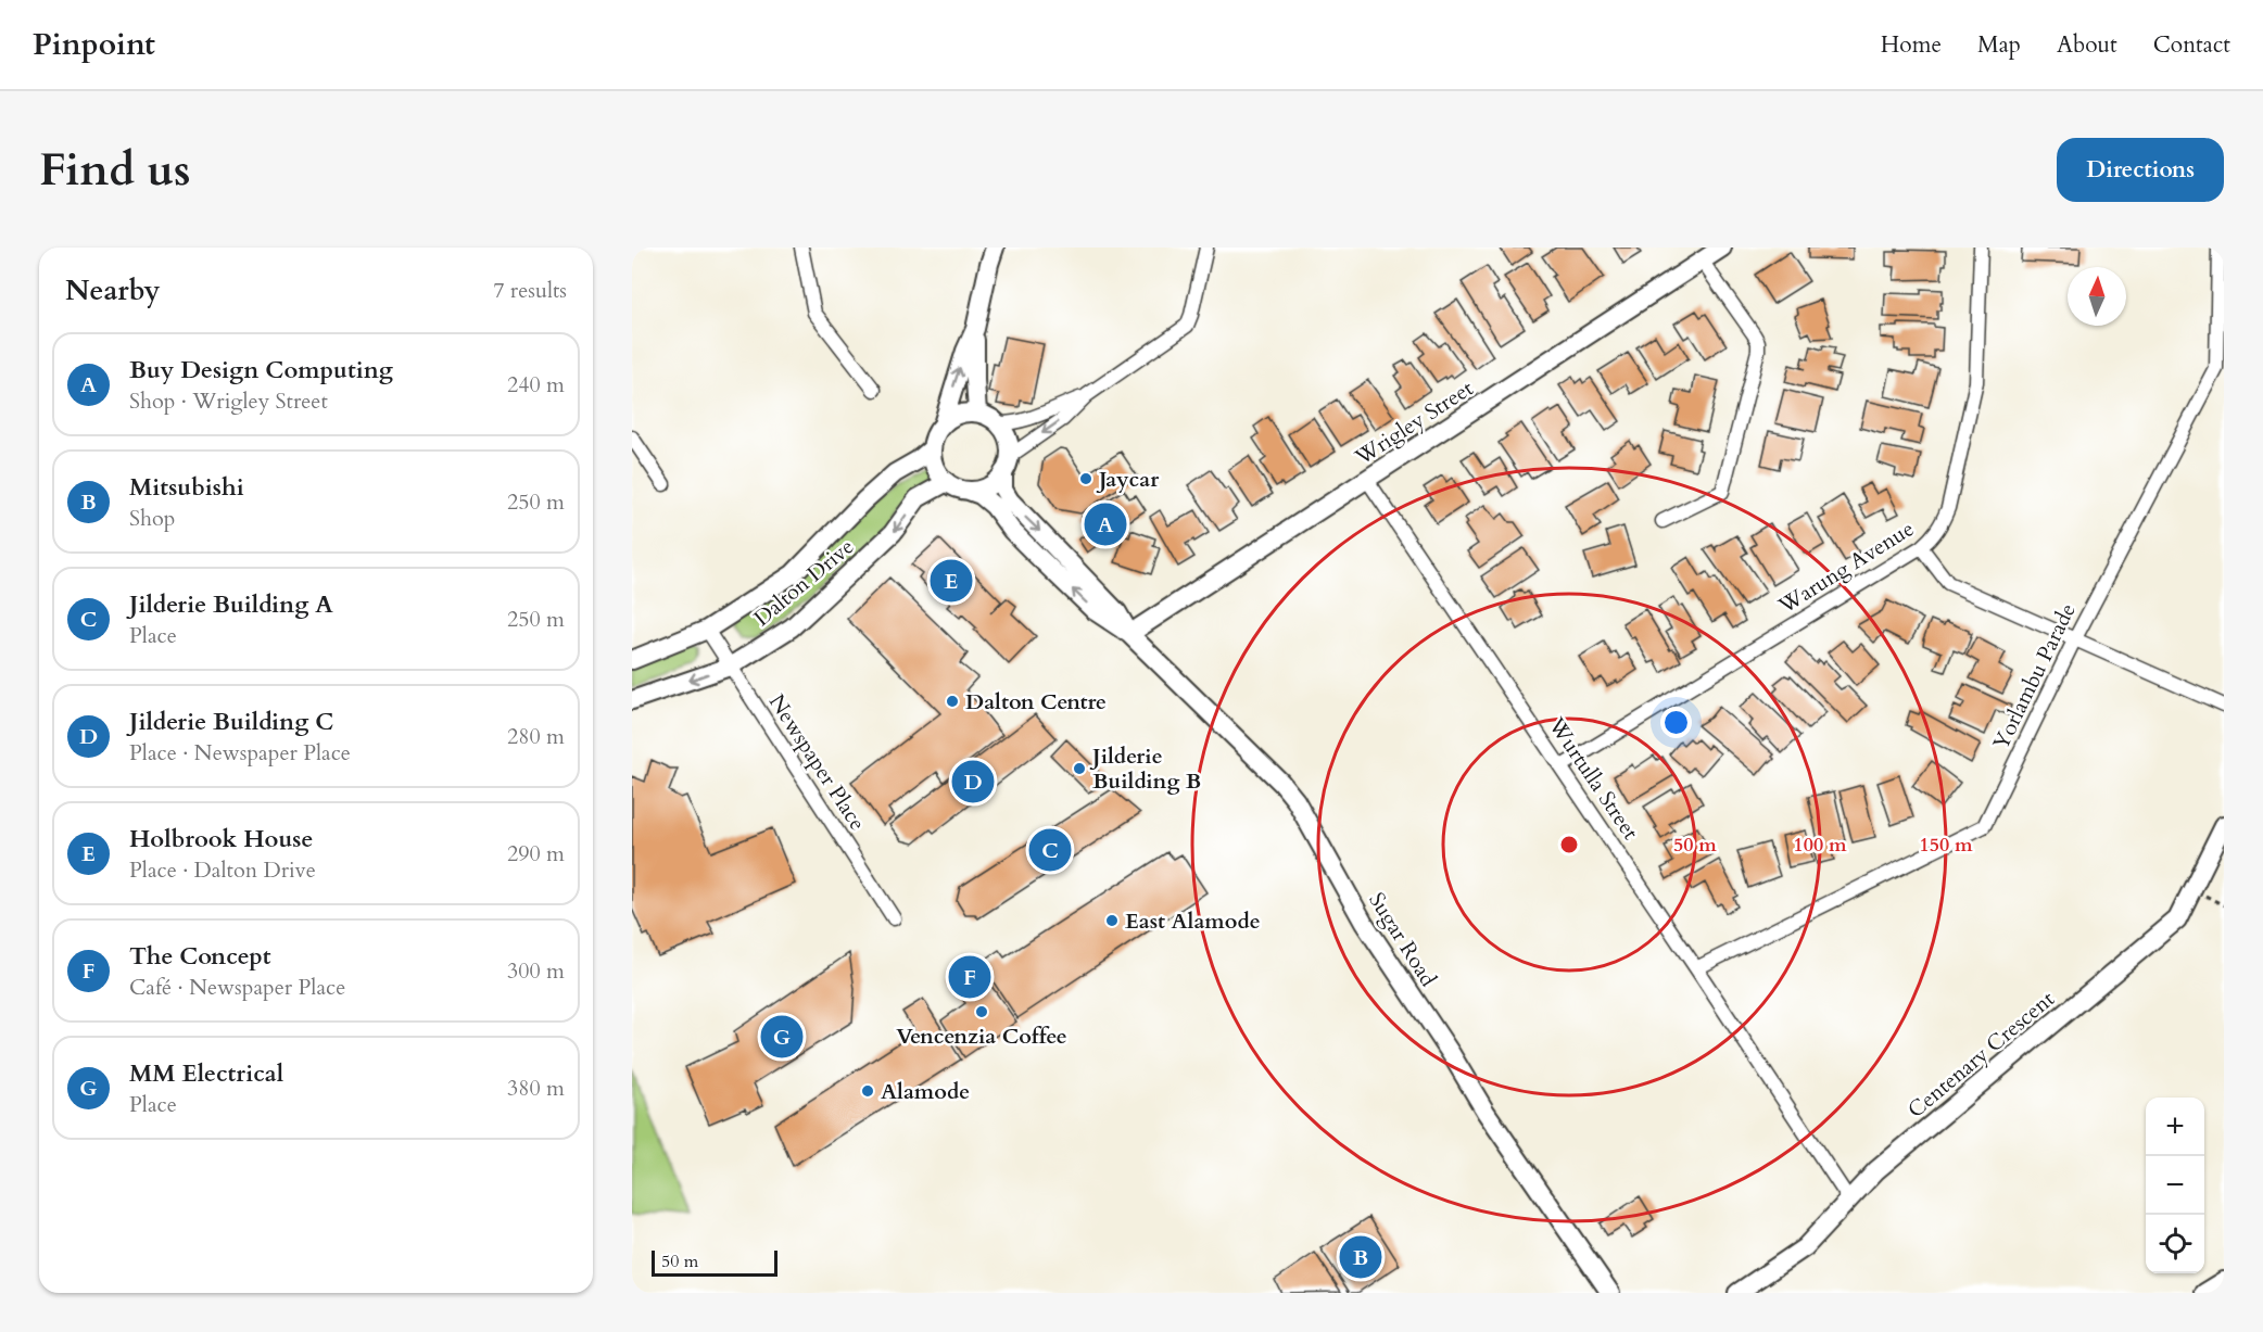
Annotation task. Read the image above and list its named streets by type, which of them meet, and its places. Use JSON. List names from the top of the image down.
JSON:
{
  "streets": {
    "main road": [
      "Wrigley Street",
      "Dalton Drive",
      "Sugar Road",
      "Centenary Crescent"
    ],
    "street": [
      "Warung Avenue",
      "Yorlambu Parade",
      "Newspaper Place",
      "Wurtulla Street"
    ]
  },
  "crossings": [
    ["Wrigley Street", "Wurtulla Street"],
    ["Wrigley Street", "Sugar Road"],
    ["Warung Avenue", "Wurtulla Street"],
    ["Dalton Drive", "Newspaper Place"],
    ["Yorlambu Parade", "Wurtulla Street"],
    ["Wurtulla Street", "Centenary Crescent"]
  ],
  "places": [
    "Jaycar",
    "Dalton Centre",
    "Jilderie Building B",
    "East Alamode",
    "Vencenzia Coffee",
    "Alamode"
  ],
  "scale_bar": "50 m",
  "north": "top",
  "page": {
    "header": "Pinpoint",
    "nav": [
      "Home",
      "Map",
      "About",
      "Contact"
    ],
    "buttons": "Directions",
    "title": "Find us",
    "heading": ["Nearby", "7 results"],
    "list": [
      {
        "mark": "A",
        "name": "Buy Design Computing",
        "note": "Shop · Wrigley Street",
        "value": "240 m"
      },
      {
        "mark": "B",
        "name": "Mitsubishi",
        "note": "Shop",
        "value": "250 m"
      },
      {
        "mark": "C",
        "name": "Jilderie Building A",
        "note": "Place",
        "value": "250 m"
      },
      {
        "mark": "D",
        "name": "Jilderie Building C",
        "note": "Place · Newspaper Place",
        "value": "280 m"
      },
      {
        "mark": "E",
        "name": "Holbrook House",
        "note": "Place · Dalton Drive",
        "value": "290 m"
      },
      {
        "mark": "F",
        "name": "The Concept",
        "note": "Café · Newspaper Place",
        "value": "300 m"
      },
      {
        "mark": "G",
        "name": "MM Electrical",
        "note": "Place",
        "value": "380 m"
      }
    ],
    "pins": [
      "A",
      "E",
      "D",
      "C",
      "F",
      "G",
      "B"
    ],
    "map_buttons": ["+", "−"],
    "scale": "50 m"
  },
  "rings": ["50 m", "100 m", "150 m"]
}
